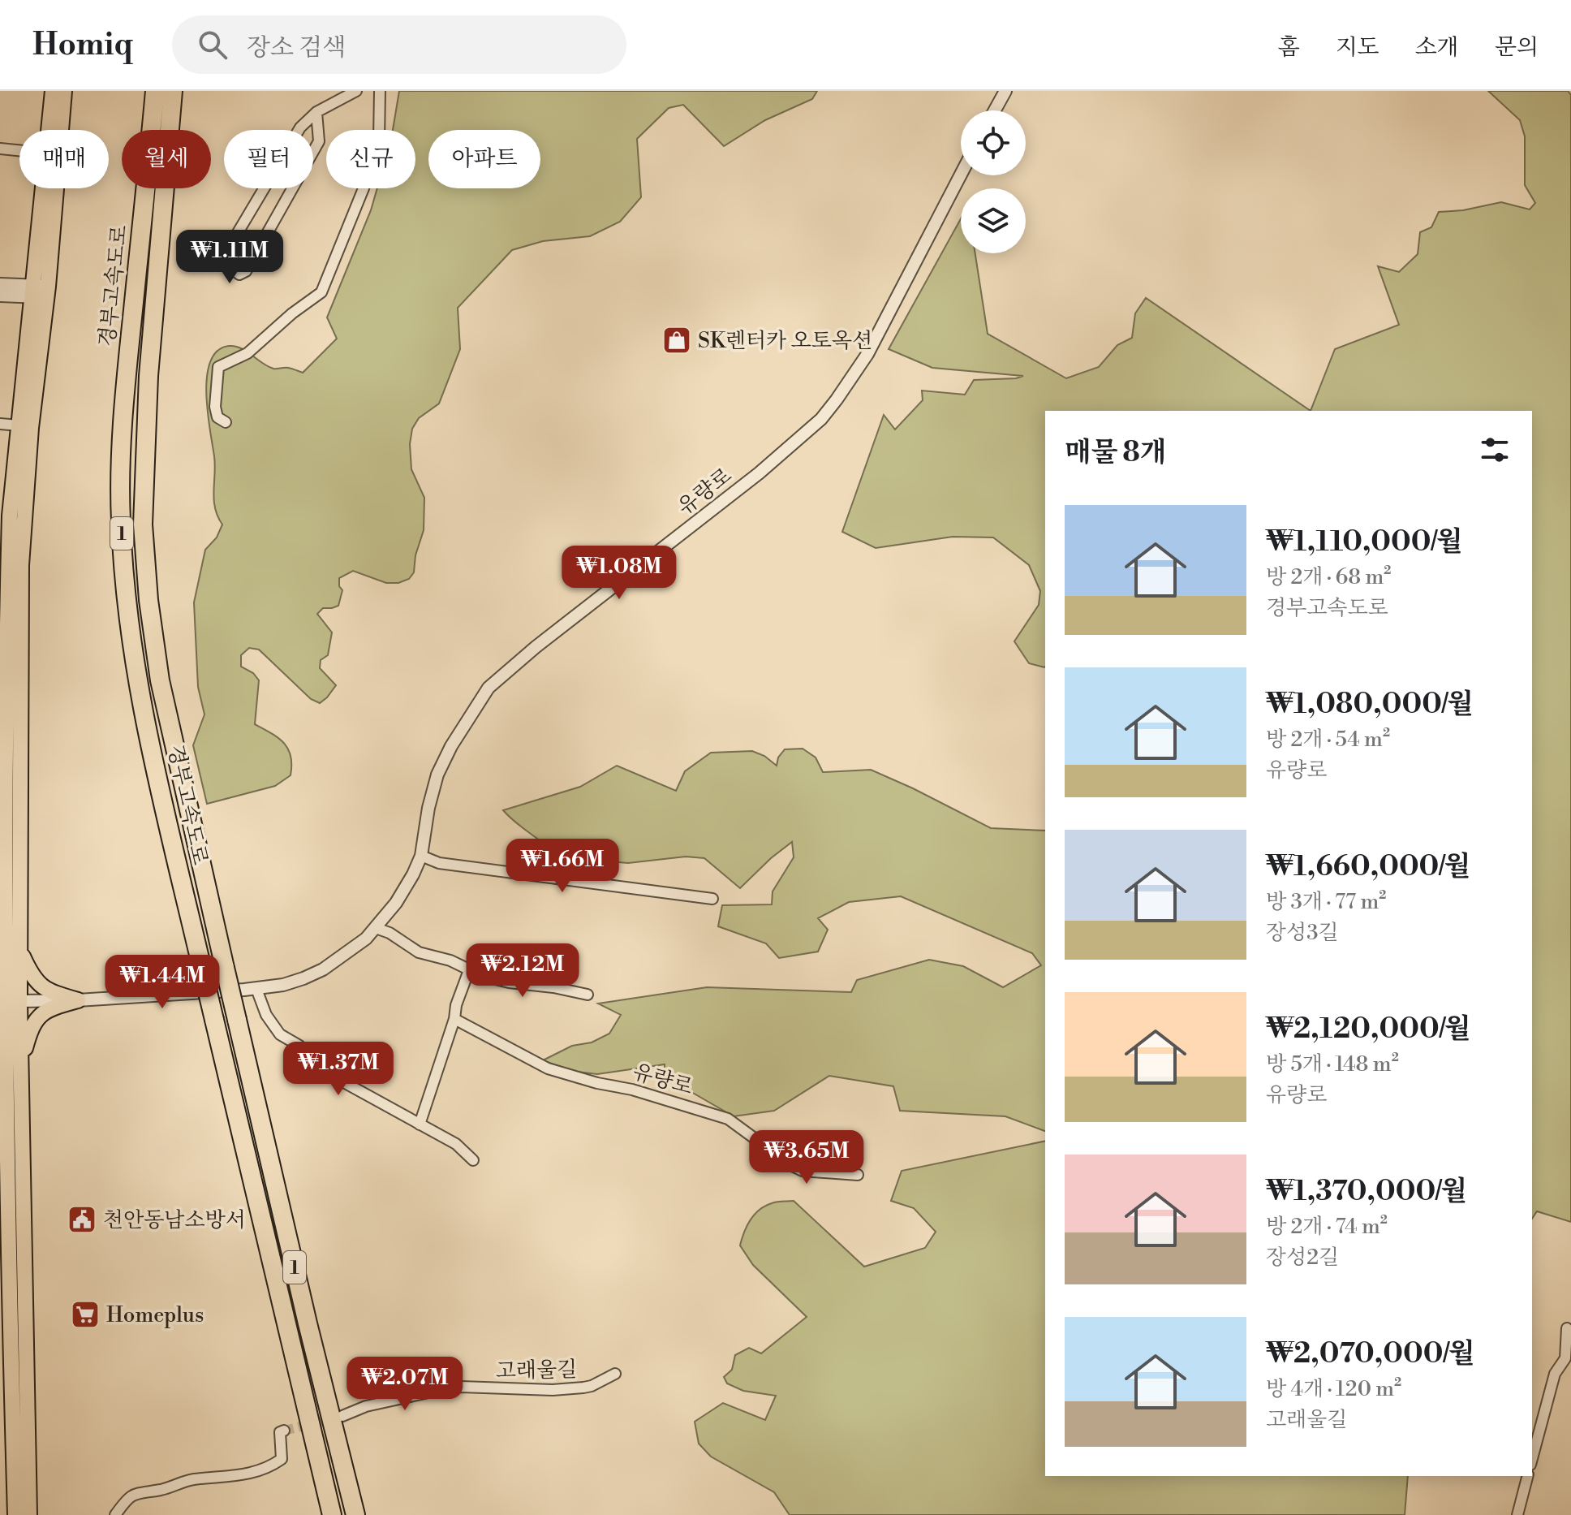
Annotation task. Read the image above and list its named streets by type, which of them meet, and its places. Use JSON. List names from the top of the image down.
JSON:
{
  "streets": {
    "highway": ["경부고속도로", "1"],
    "street": ["유량로", "고래울길"]
  },
  "places": {
    "shop": ["SK렌터카 오토옥션"],
    "public building": ["천안동남소방서"],
    "supermarket": ["Homeplus"]
  },
  "page": {
    "header": "Homiq",
    "search": "장소 검색",
    "nav": [
      "홈",
      "지도",
      "소개",
      "문의"
    ],
    "chip": [
      "매매",
      "월세",
      "필터",
      "신규",
      "아파트"
    ],
    "price": [
      "₩1.11M",
      "₩1.08M",
      "₩1.66M",
      "₩2.12M",
      "₩1.44M",
      "₩1.37M",
      "₩3.65M",
      "₩2.07M"
    ],
    "heading": "매물 8개",
    "list": [
      {
        "name": "₩1,110,000/월",
        "note": "방 2개 · 68 m² · 경부고속도로"
      },
      {
        "name": "₩1,080,000/월",
        "note": "방 2개 · 54 m² · 유량로"
      },
      {
        "name": "₩1,660,000/월",
        "note": "방 3개 · 77 m² · 장성3길"
      },
      {
        "name": "₩2,120,000/월",
        "note": "방 5개 · 148 m² · 유량로"
      },
      {
        "name": "₩1,370,000/월",
        "note": "방 2개 · 74 m² · 장성2길"
      },
      {
        "name": "₩2,070,000/월",
        "note": "방 4개 · 120 m² · 고래울길"
      }
    ]
  }
}
